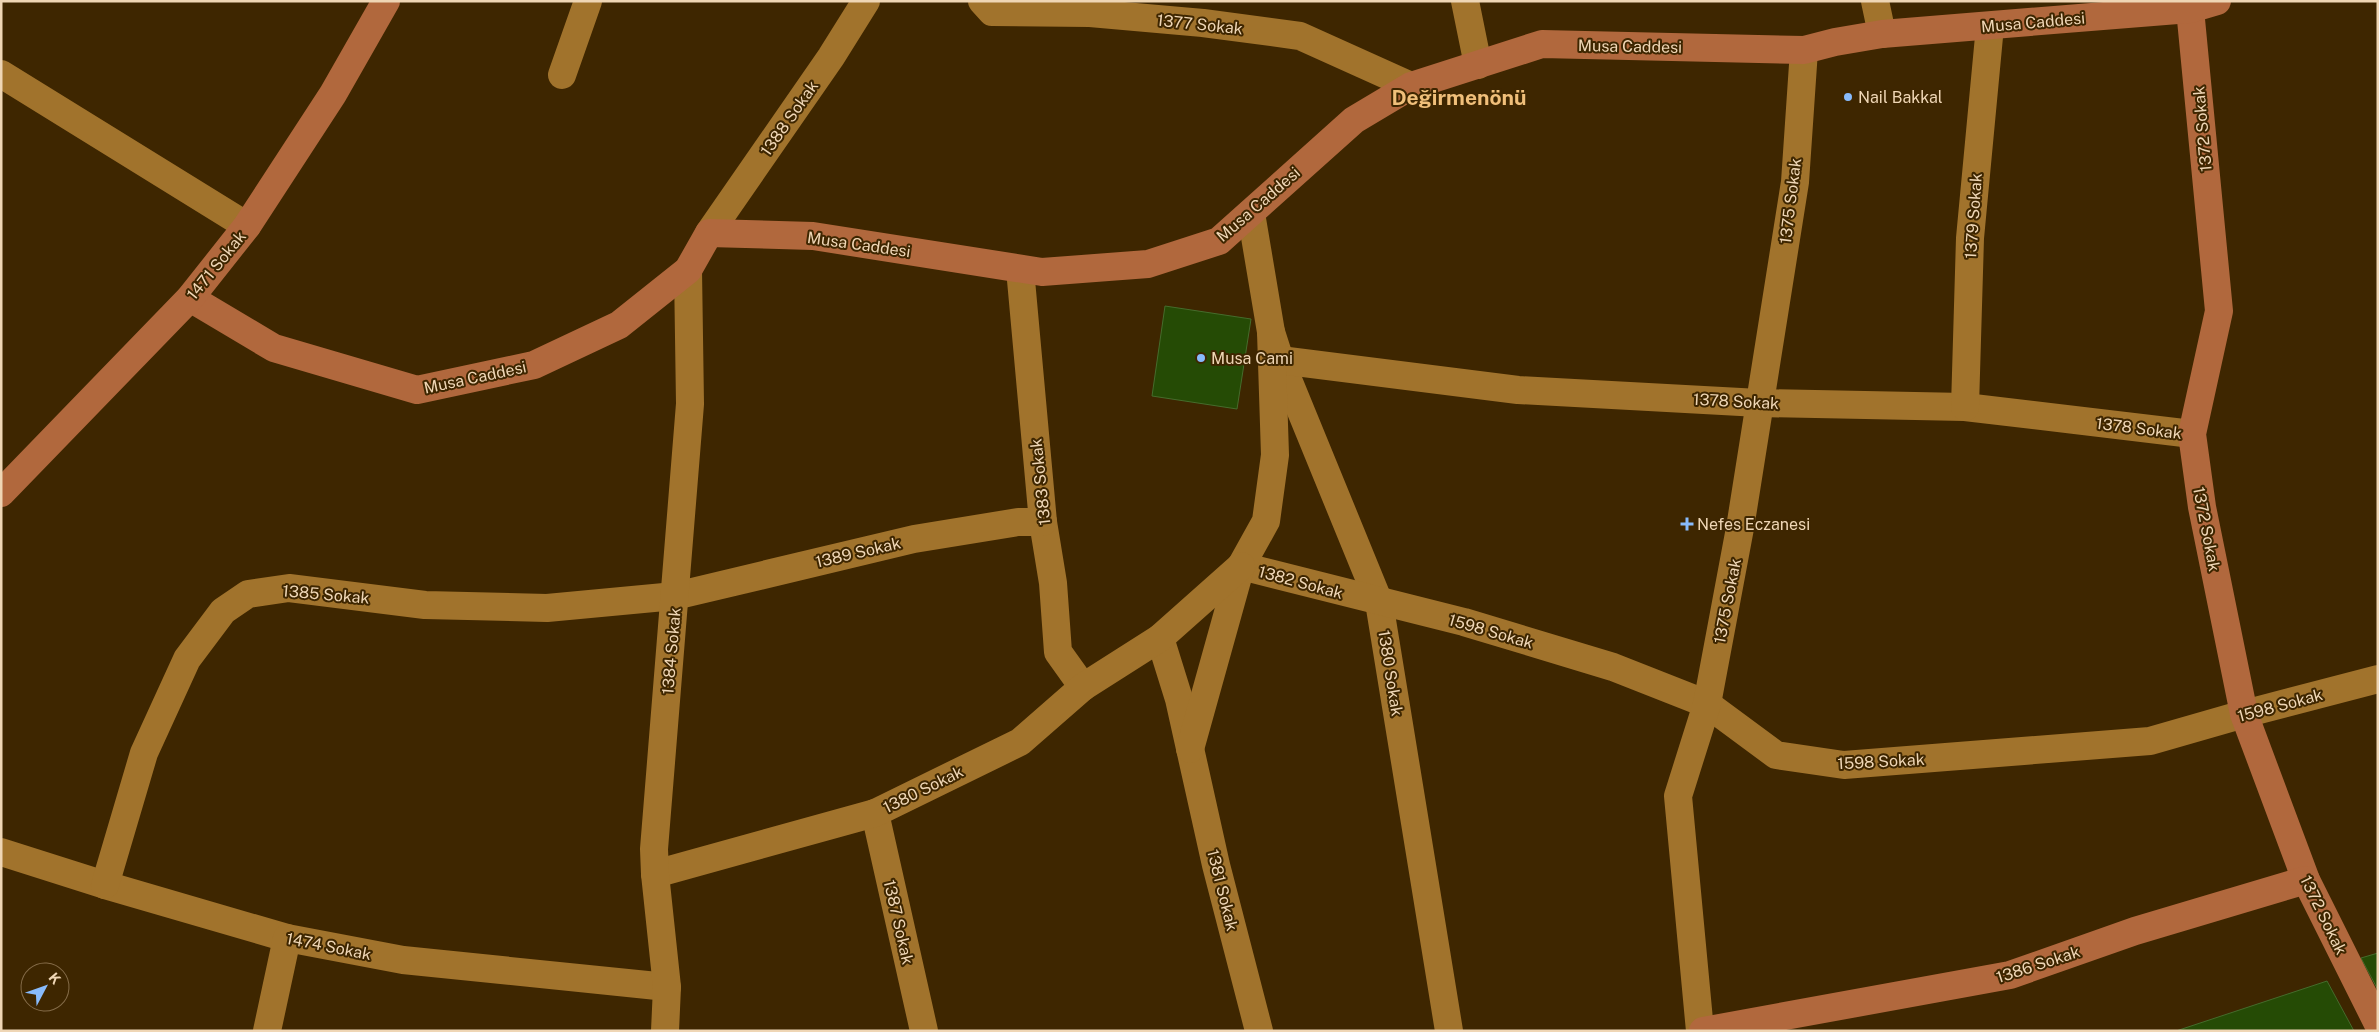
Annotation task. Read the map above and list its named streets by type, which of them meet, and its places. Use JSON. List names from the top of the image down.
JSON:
{
  "streets": {
    "street": [
      "Musa Caddesi",
      "1377 Sokak",
      "1388 Sokak",
      "1372 Sokak",
      "1375 Sokak",
      "1379 Sokak",
      "1471 Sokak",
      "1378 Sokak",
      "1383 Sokak",
      "1389 Sokak",
      "1382 Sokak",
      "1385 Sokak",
      "1598 Sokak",
      "1384 Sokak",
      "1380 Sokak",
      "1381 Sokak",
      "1387 Sokak",
      "1474 Sokak",
      "1386 Sokak"
    ]
  },
  "crossings": [
    ["Musa Caddesi", "1377 Sokak"],
    ["Musa Caddesi", "1388 Sokak"],
    ["Musa Caddesi", "1372 Sokak"],
    ["Musa Caddesi", "1375 Sokak"],
    ["Musa Caddesi", "1379 Sokak"],
    ["Musa Caddesi", "1471 Sokak"],
    ["Musa Caddesi", "1383 Sokak"],
    ["Musa Caddesi", "1384 Sokak"],
    ["Musa Caddesi", "1380 Sokak"],
    ["1372 Sokak", "1378 Sokak"],
    ["1372 Sokak", "1598 Sokak"],
    ["1372 Sokak", "1386 Sokak"],
    ["1375 Sokak", "1378 Sokak"],
    ["1375 Sokak", "1598 Sokak"],
    ["1375 Sokak", "1386 Sokak"],
    ["1379 Sokak", "1378 Sokak"],
    ["1378 Sokak", "1380 Sokak"],
    ["1383 Sokak", "1389 Sokak"],
    ["1383 Sokak", "1380 Sokak"],
    ["1389 Sokak", "1385 Sokak"],
    ["1389 Sokak", "1384 Sokak"],
    ["1382 Sokak", "1598 Sokak"],
    ["1382 Sokak", "1380 Sokak"],
    ["1382 Sokak", "1381 Sokak"],
    ["1385 Sokak", "1384 Sokak"],
    ["1385 Sokak", "1474 Sokak"],
    ["1598 Sokak", "1380 Sokak"],
    ["1384 Sokak", "1380 Sokak"],
    ["1384 Sokak", "1474 Sokak"],
    ["1380 Sokak", "1381 Sokak"],
    ["1380 Sokak", "1387 Sokak"]
  ],
  "districts": ["Değirmenönü"],
  "places": {
    "other": ["Nail Bakkal", "Musa Cami"],
    "health": ["Nefes Eczanesi"]
  },
  "north": "top right"
}
